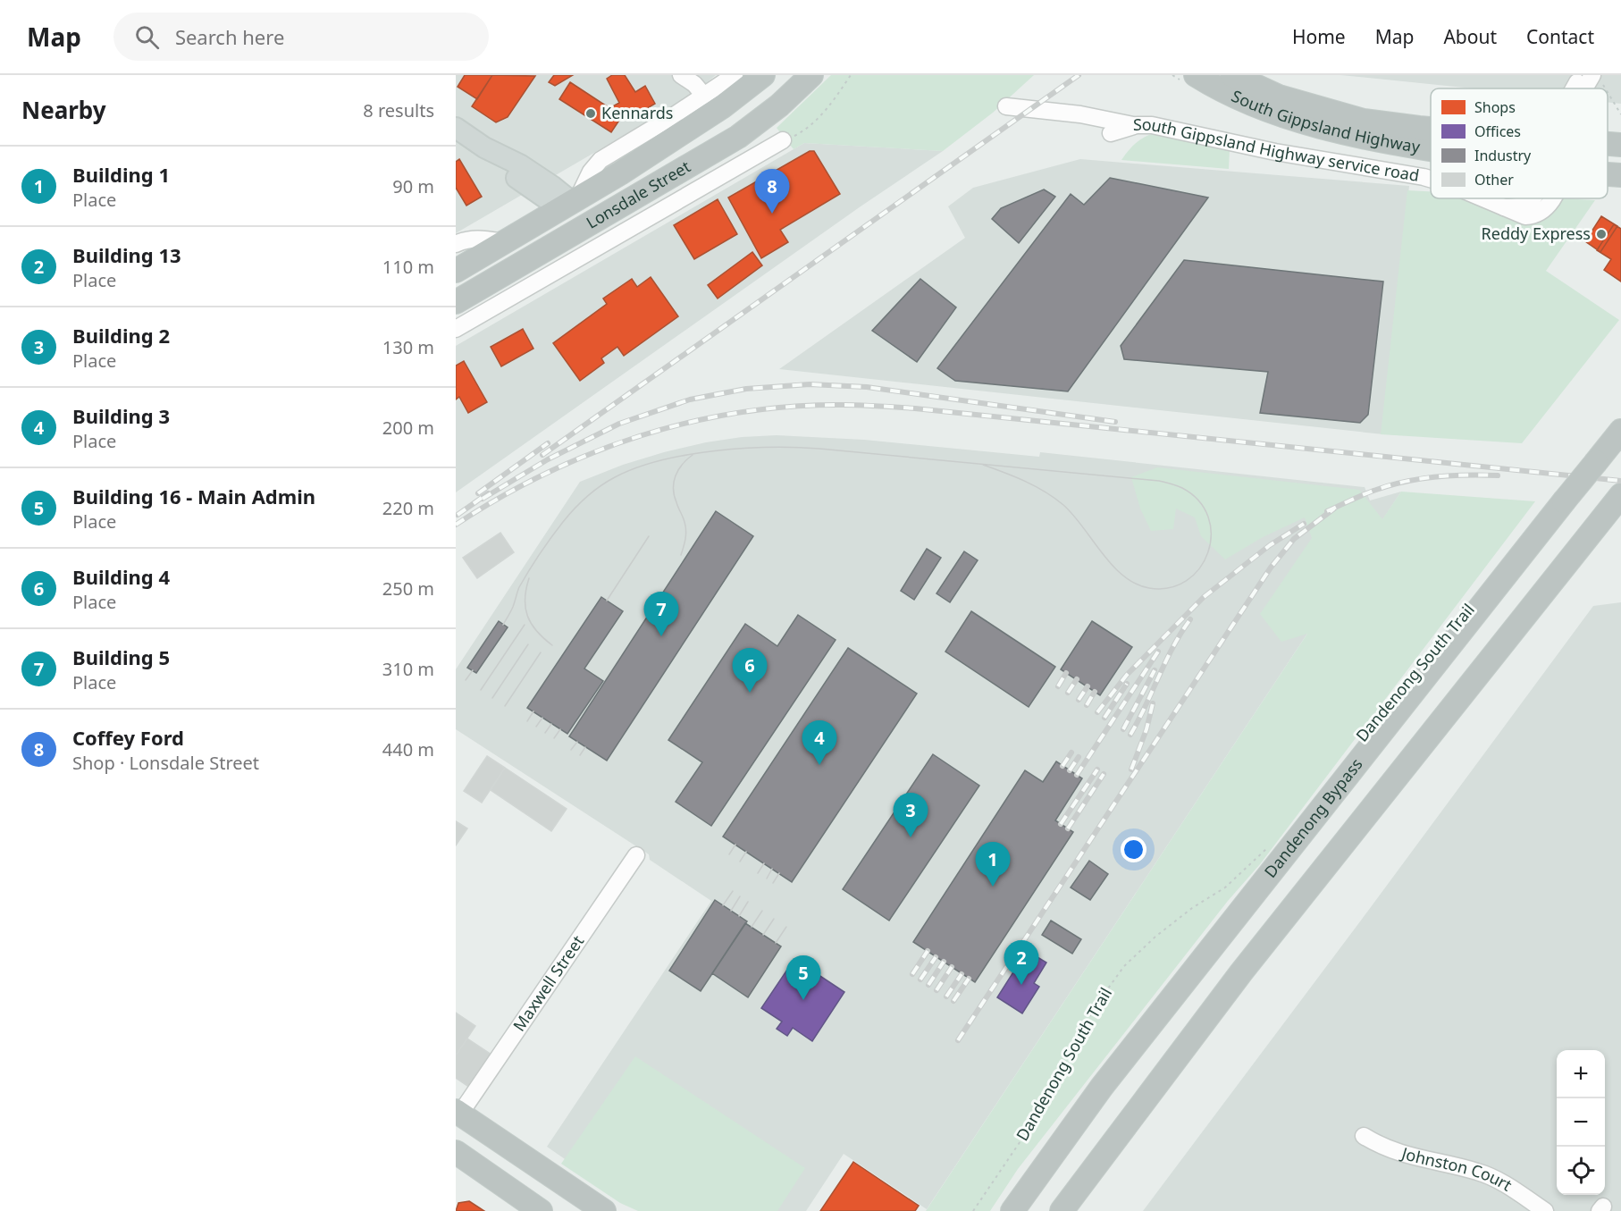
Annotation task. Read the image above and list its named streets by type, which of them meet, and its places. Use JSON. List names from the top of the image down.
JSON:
{
  "streets": {
    "highway": ["South Gippsland Highway", "Lonsdale Street", "Dandenong Bypass"],
    "street": ["South Gippsland Highway service road", "Maxwell Street", "Johnston Court"],
    "path": ["Dandenong South Trail"]
  },
  "places": ["Kennards", "Reddy Express"],
  "legend": [
    "Shops",
    "Offices",
    "Industry",
    "Other"
  ],
  "page": {
    "header": "Map",
    "search": "Search here",
    "nav": [
      "Home",
      "Map",
      "About",
      "Contact"
    ],
    "heading": ["Nearby", "8 results"],
    "list": [
      {
        "mark": "1",
        "name": "Building 1",
        "note": "Place",
        "value": "90 m"
      },
      {
        "mark": "2",
        "name": "Building 13",
        "note": "Place",
        "value": "110 m"
      },
      {
        "mark": "3",
        "name": "Building 2",
        "note": "Place",
        "value": "130 m"
      },
      {
        "mark": "4",
        "name": "Building 3",
        "note": "Place",
        "value": "200 m"
      },
      {
        "mark": "5",
        "name": "Building 16 - Main Admin",
        "note": "Place",
        "value": "220 m"
      },
      {
        "mark": "6",
        "name": "Building 4",
        "note": "Place",
        "value": "250 m"
      },
      {
        "mark": "7",
        "name": "Building 5",
        "note": "Place",
        "value": "310 m"
      },
      {
        "mark": "8",
        "name": "Coffey Ford",
        "note": "Shop · Lonsdale Street",
        "value": "440 m"
      }
    ],
    "pins": [
      "8",
      "7",
      "6",
      "4",
      "3",
      "1",
      "2",
      "5"
    ],
    "map_buttons": ["+", "−"]
  }
}
